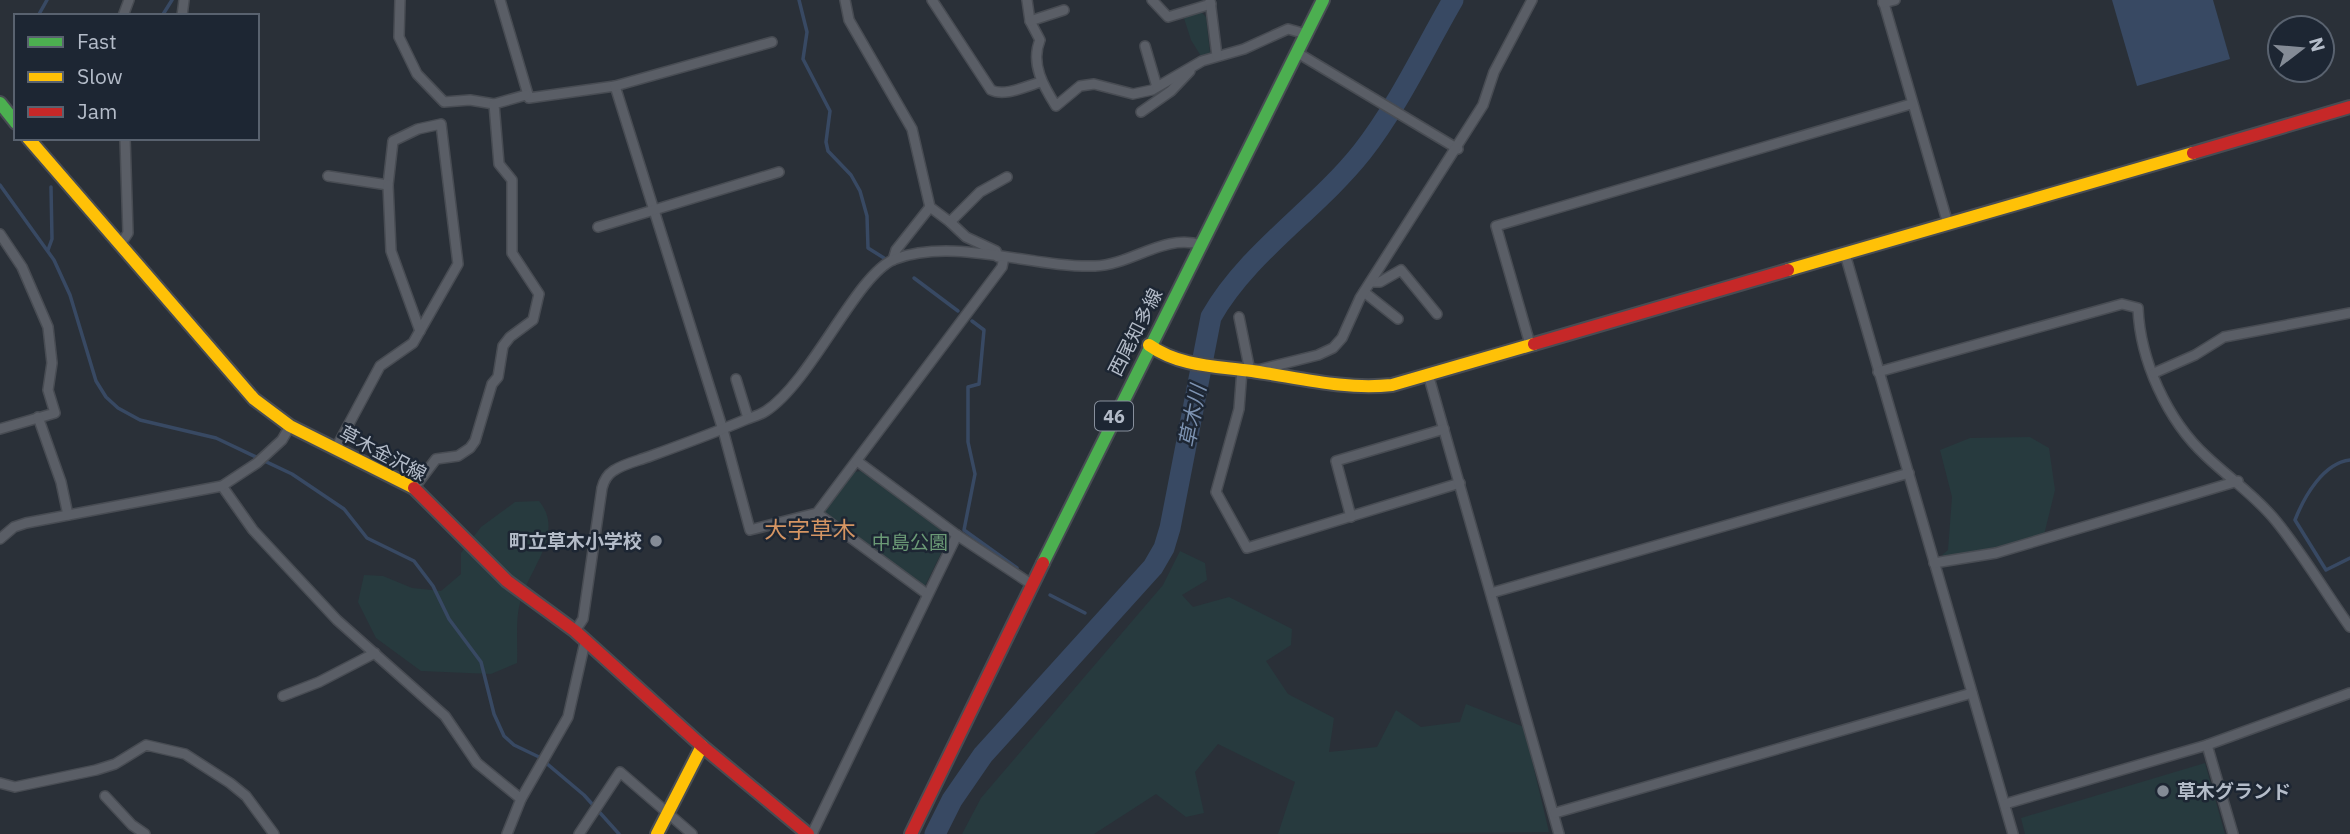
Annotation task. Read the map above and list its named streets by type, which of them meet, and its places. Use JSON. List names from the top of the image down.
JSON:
{
  "streets": {
    "main road": ["西尾知多線", "46", "草木金沢線"]
  },
  "districts": ["大字草木"],
  "water": ["草木川"],
  "parks": ["中島公園"],
  "places": ["町立草木小学校", "草木グランド"],
  "legend": ["Fast", "Slow", "Jam"],
  "north": "right"
}
